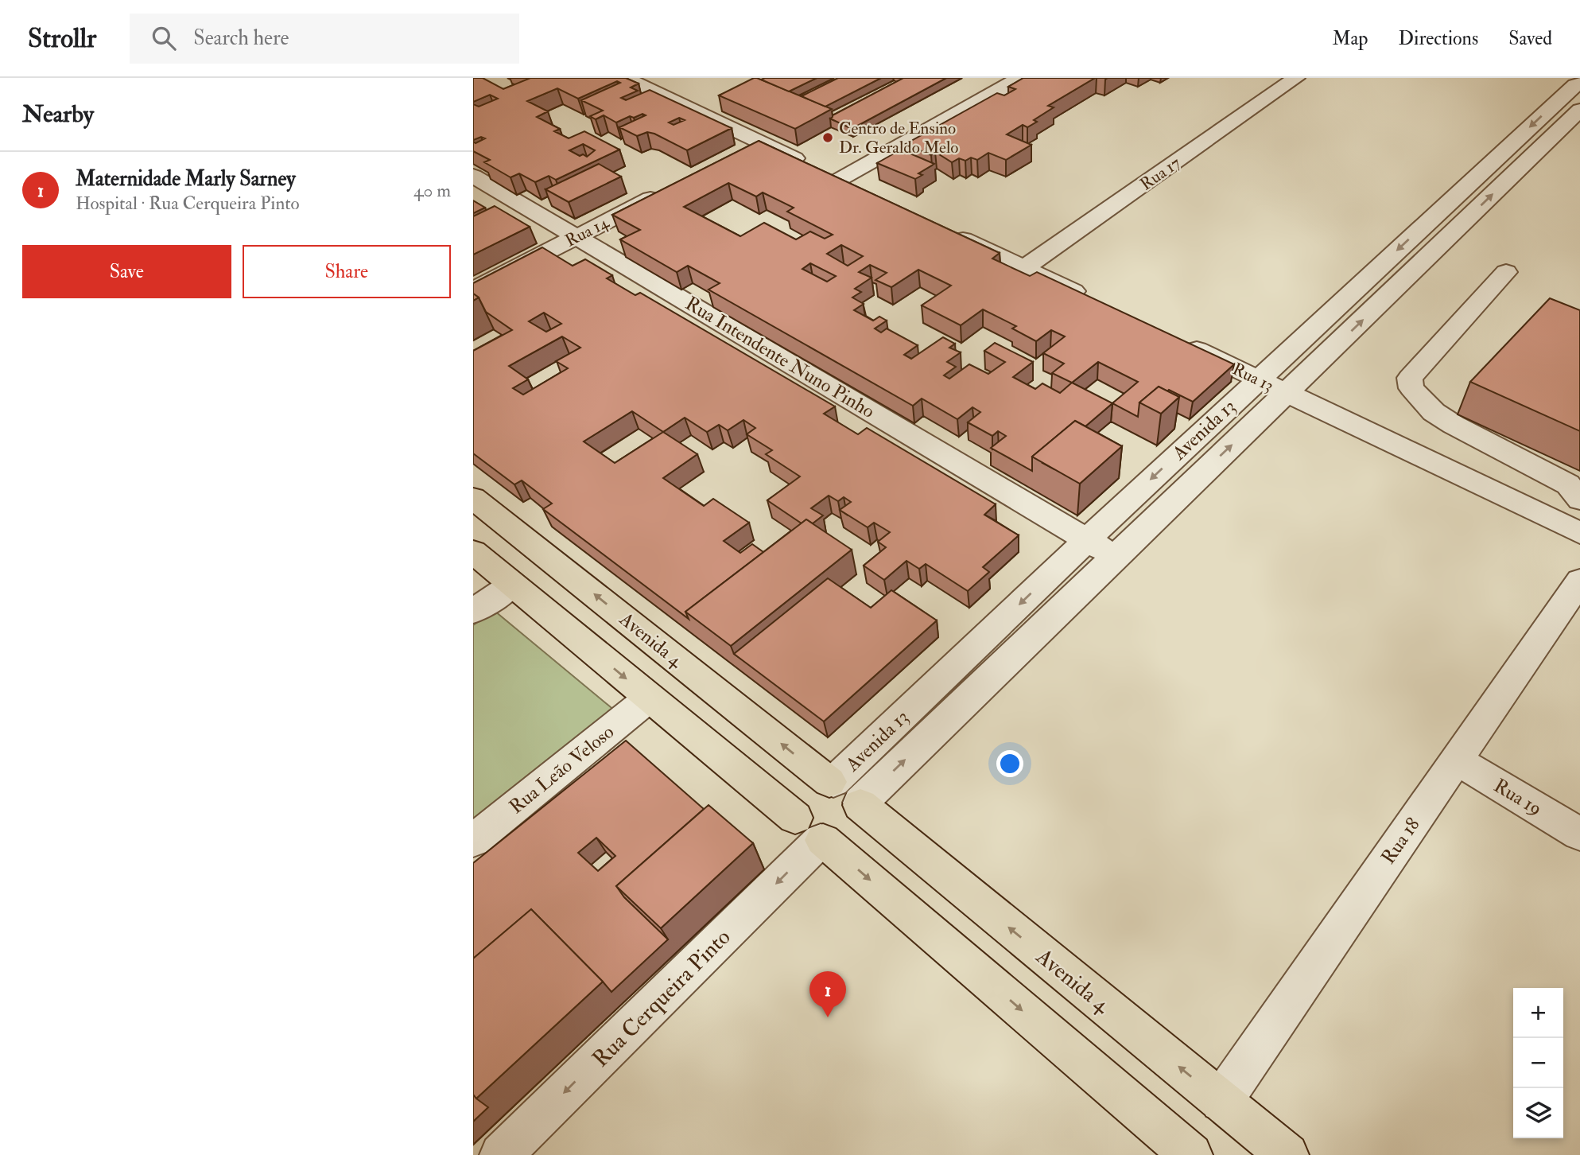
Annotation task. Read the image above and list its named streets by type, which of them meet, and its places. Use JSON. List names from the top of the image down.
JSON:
{
  "streets": {
    "main road": ["Avenida 4"],
    "street": [
      "Rua 17",
      "Rua 14",
      "Rua Intendente Nuno Pinho",
      "Rua 13",
      "Avenida 13",
      "Rua Leão Veloso",
      "Rua 19",
      "Rua 18",
      "Rua Cerqueira Pinto"
    ]
  },
  "crossings": [
    ["Rua 14", "Rua Intendente Nuno Pinho"],
    ["Rua Intendente Nuno Pinho", "Avenida 13"],
    ["Rua 13", "Avenida 13"],
    ["Avenida 13", "Avenida 4"],
    ["Avenida 13", "Rua Cerqueira Pinto"],
    ["Avenida 4", "Rua 18"],
    ["Avenida 4", "Rua Cerqueira Pinto"],
    ["Rua 19", "Rua 18"]
  ],
  "one_way": ["Rua Cerqueira Pinto"],
  "places": ["Centro de Ensino Dr. Geraldo Melo"],
  "page": {
    "header": "Strollr",
    "search": "Search here",
    "nav": ["Map", "Directions", "Saved"],
    "heading": "Nearby",
    "list": [
      {
        "mark": "1",
        "name": "Maternidade Marly Sarney",
        "note": "Hospital · Rua Cerqueira Pinto",
        "value": "40 m"
      }
    ],
    "buttons": ["Save", "Share"],
    "pins": "1",
    "map_buttons": ["+", "−"]
  }
}
